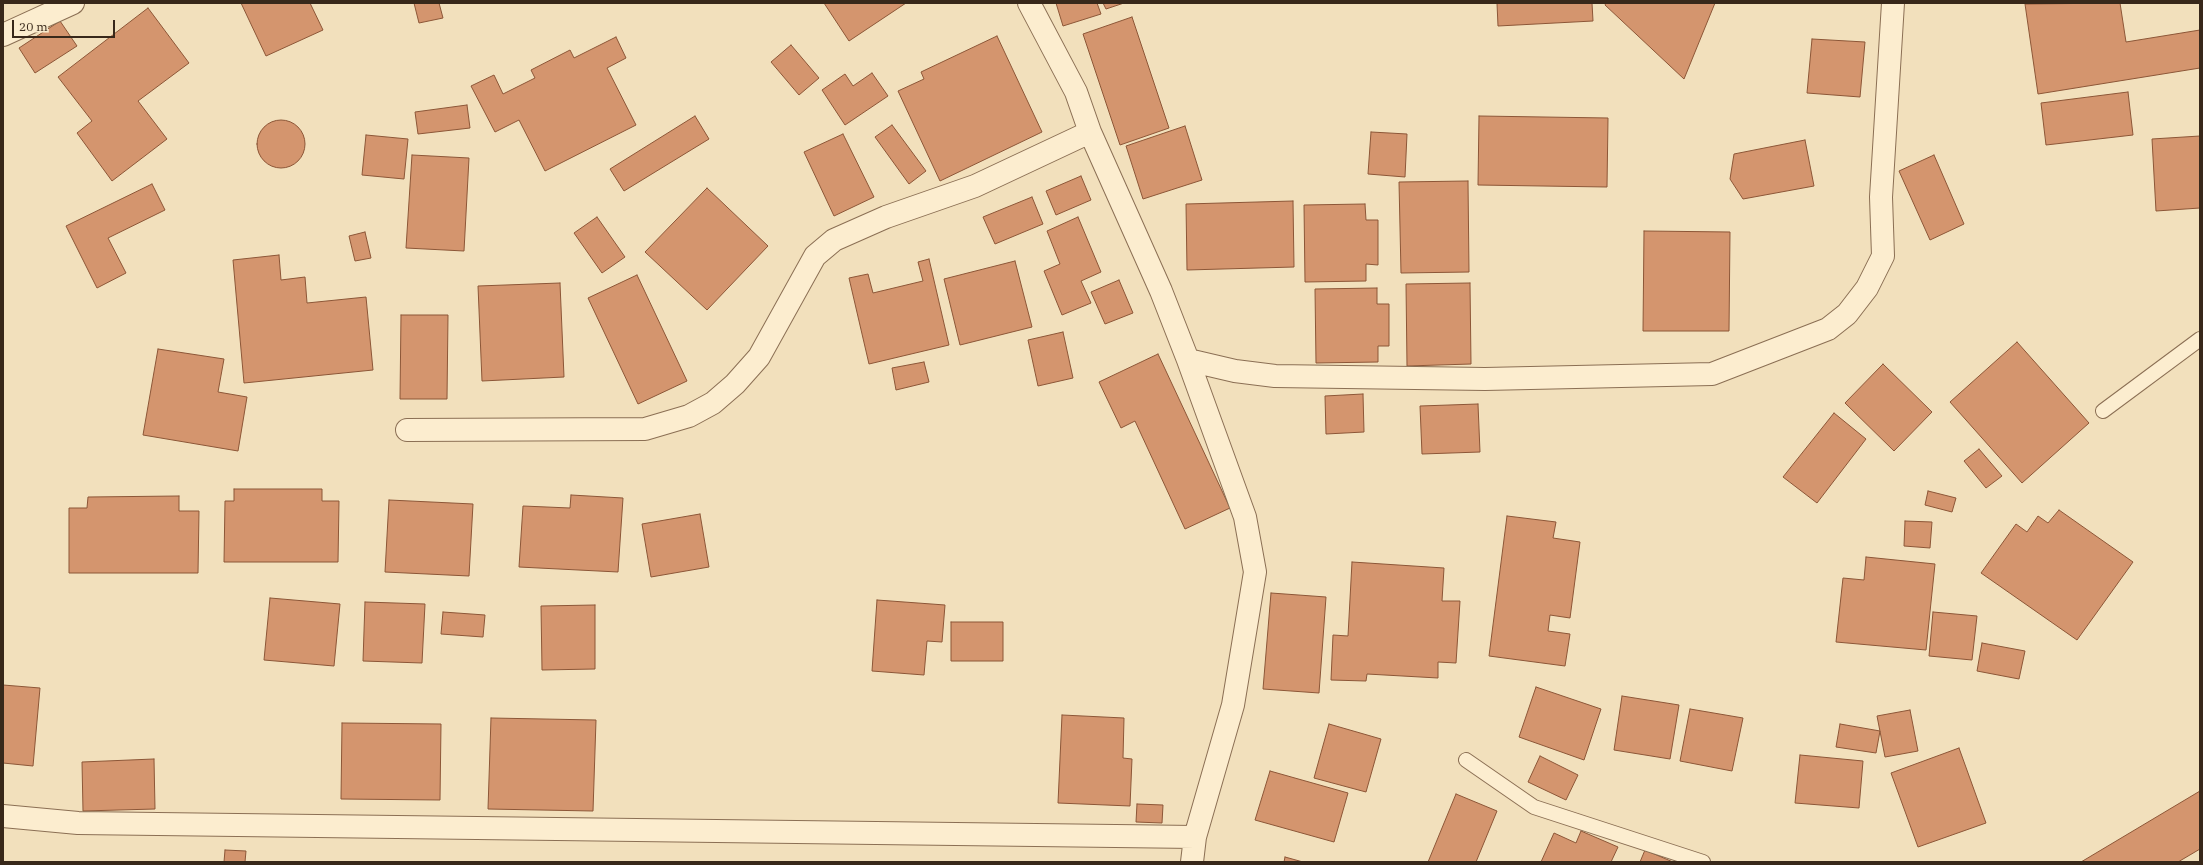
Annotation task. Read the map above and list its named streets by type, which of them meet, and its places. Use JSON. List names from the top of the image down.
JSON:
{
  "scale_bar": "20 m"
}
